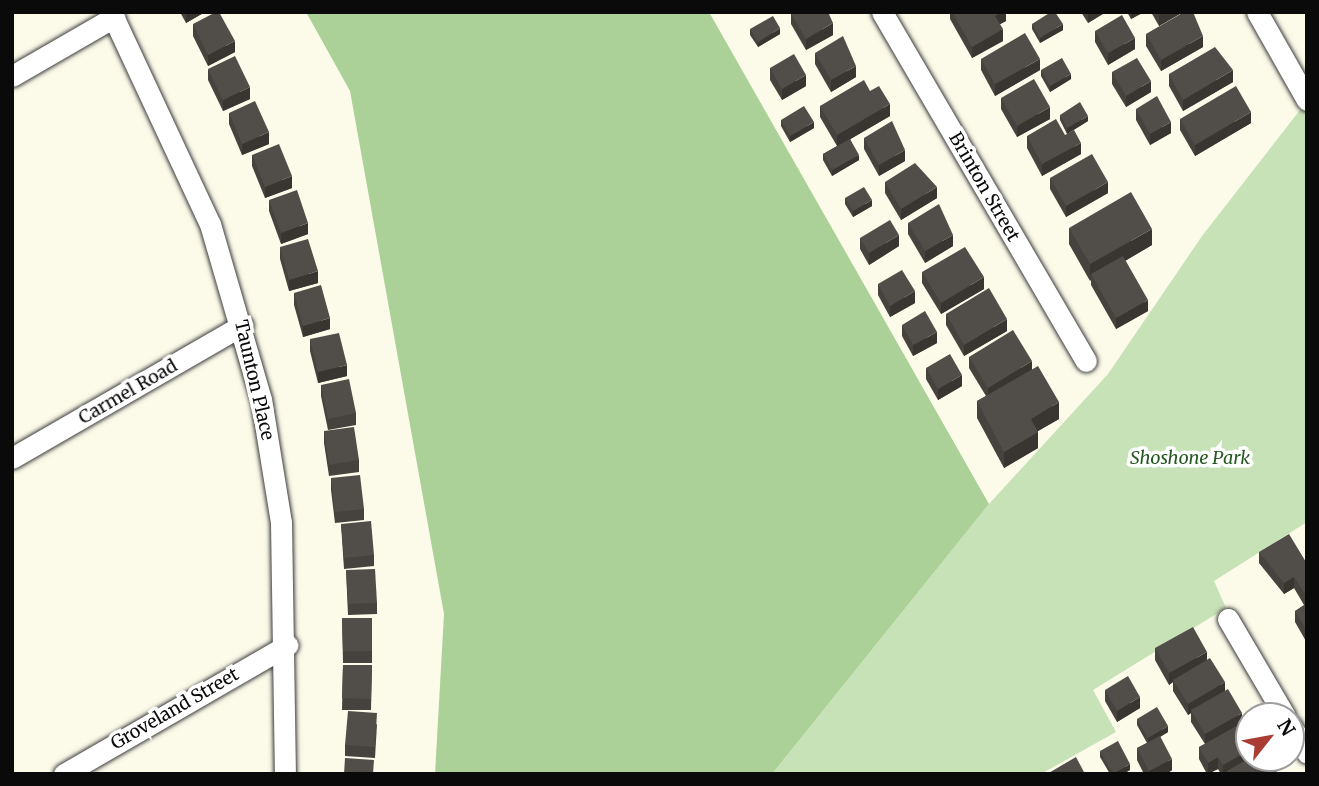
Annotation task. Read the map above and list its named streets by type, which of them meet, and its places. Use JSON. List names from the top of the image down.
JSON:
{
  "streets": {
    "street": [
      "Brinton Street",
      "Taunton Place",
      "Carmel Road",
      "Groveland Street"
    ]
  },
  "crossings": [
    ["Taunton Place", "Carmel Road"],
    ["Taunton Place", "Groveland Street"]
  ],
  "parks": ["Shoshone Park"],
  "north": "top right"
}
